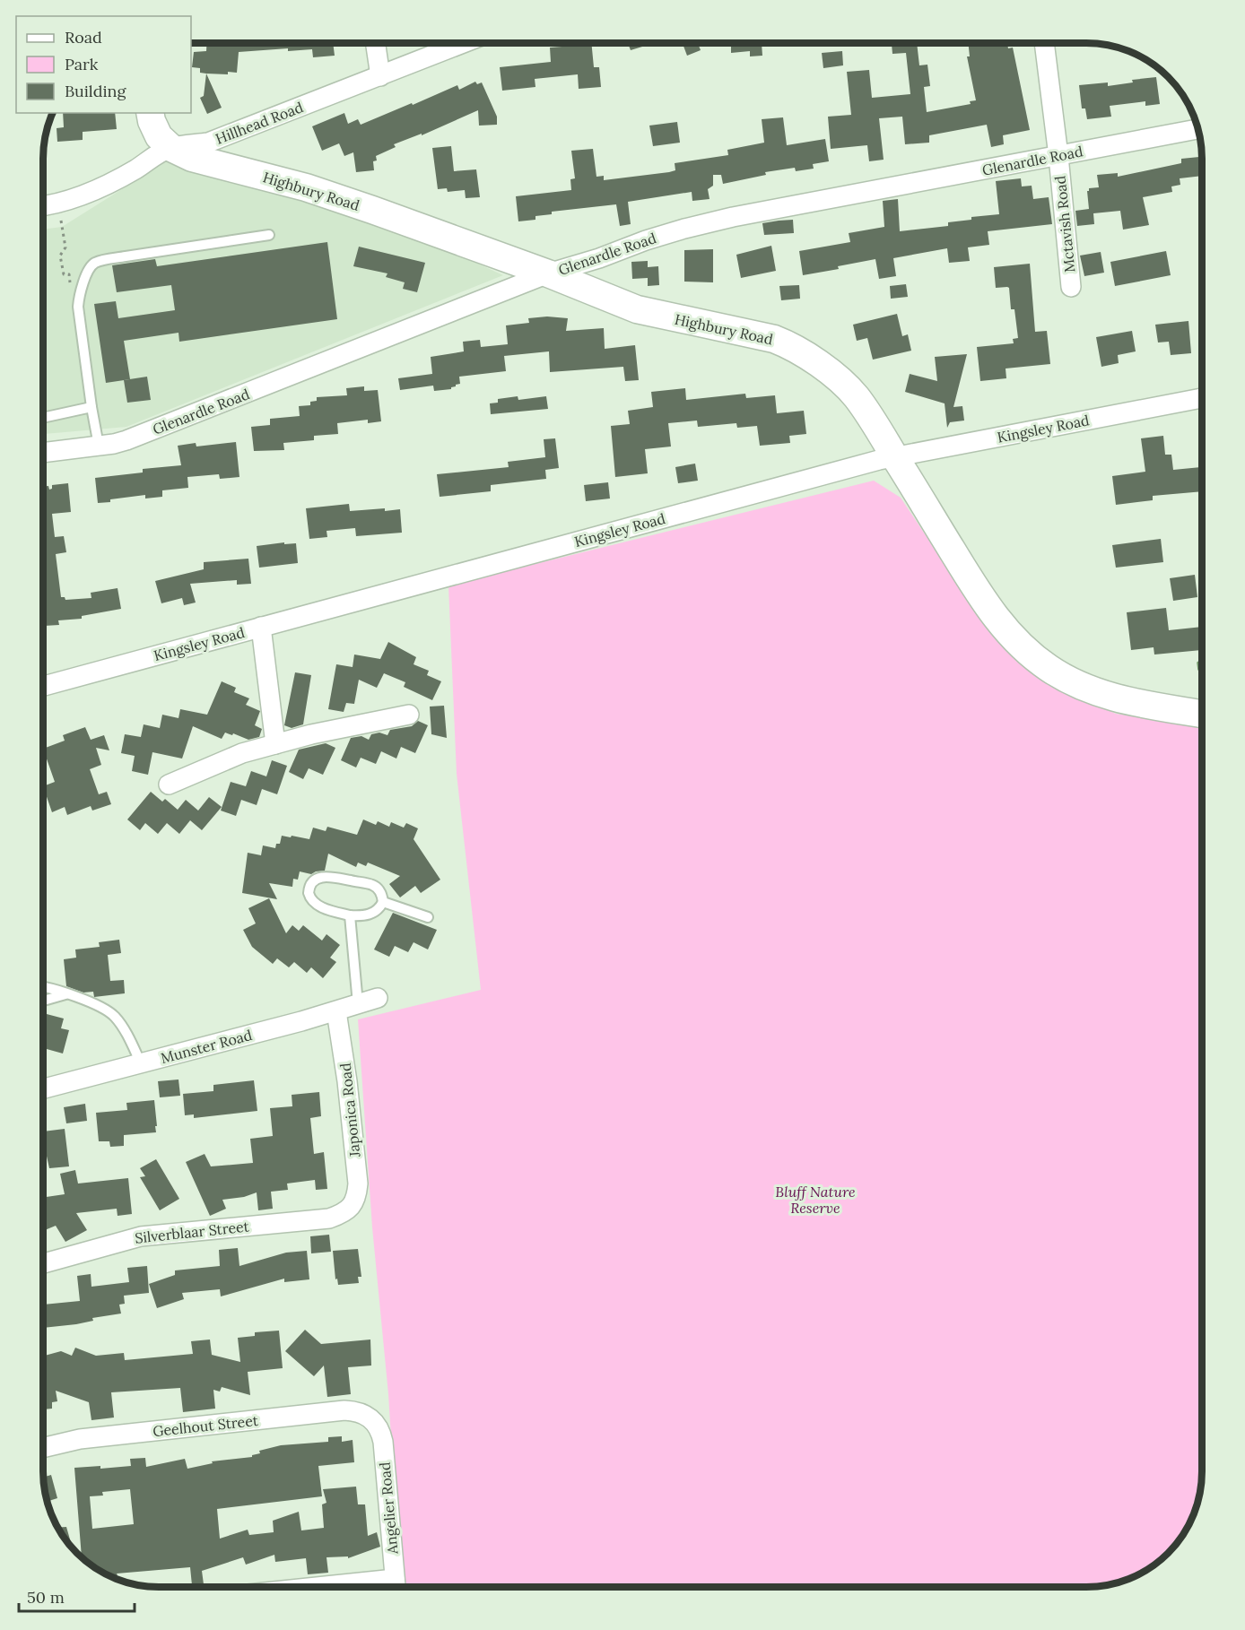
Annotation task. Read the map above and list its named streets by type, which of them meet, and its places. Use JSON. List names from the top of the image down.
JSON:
{
  "streets": {
    "street": [
      "Hillhead Road",
      "Glenardle Road",
      "Highbury Road",
      "Mctavish Road",
      "Kingsley Road",
      "Munster Road",
      "Japonica Road",
      "Silverblaar Street",
      "Geelhout Street",
      "Angelier Road"
    ]
  },
  "crossings": [
    ["Hillhead Road", "Highbury Road"],
    ["Glenardle Road", "Highbury Road"],
    ["Glenardle Road", "Mctavish Road"],
    ["Highbury Road", "Kingsley Road"],
    ["Munster Road", "Japonica Road"],
    ["Japonica Road", "Silverblaar Street"],
    ["Geelhout Street", "Angelier Road"]
  ],
  "parks": ["Bluff Nature Reserve"],
  "legend": ["Road", "Park", "Building"],
  "scale_bar": "50 m"
}
